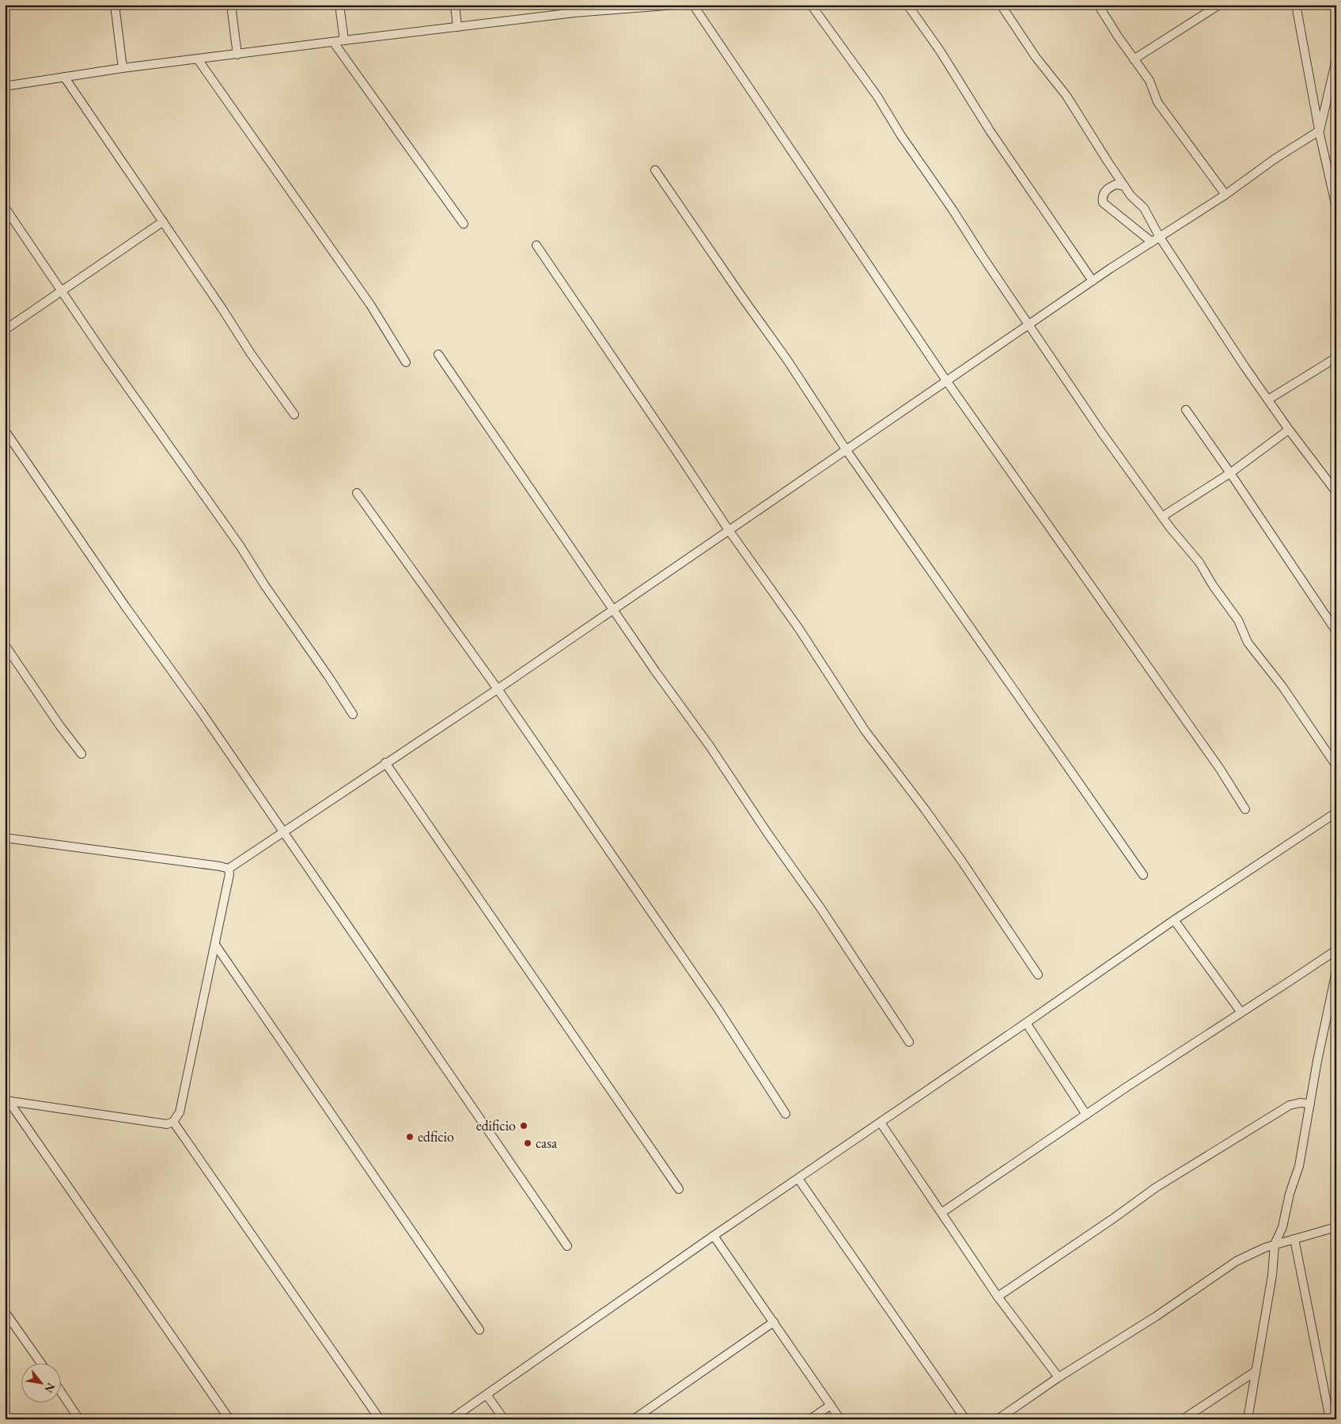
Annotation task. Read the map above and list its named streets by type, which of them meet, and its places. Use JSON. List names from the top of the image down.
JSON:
{
  "places": ["edificio", "edficio", "casa"],
  "north": "bottom right"
}
